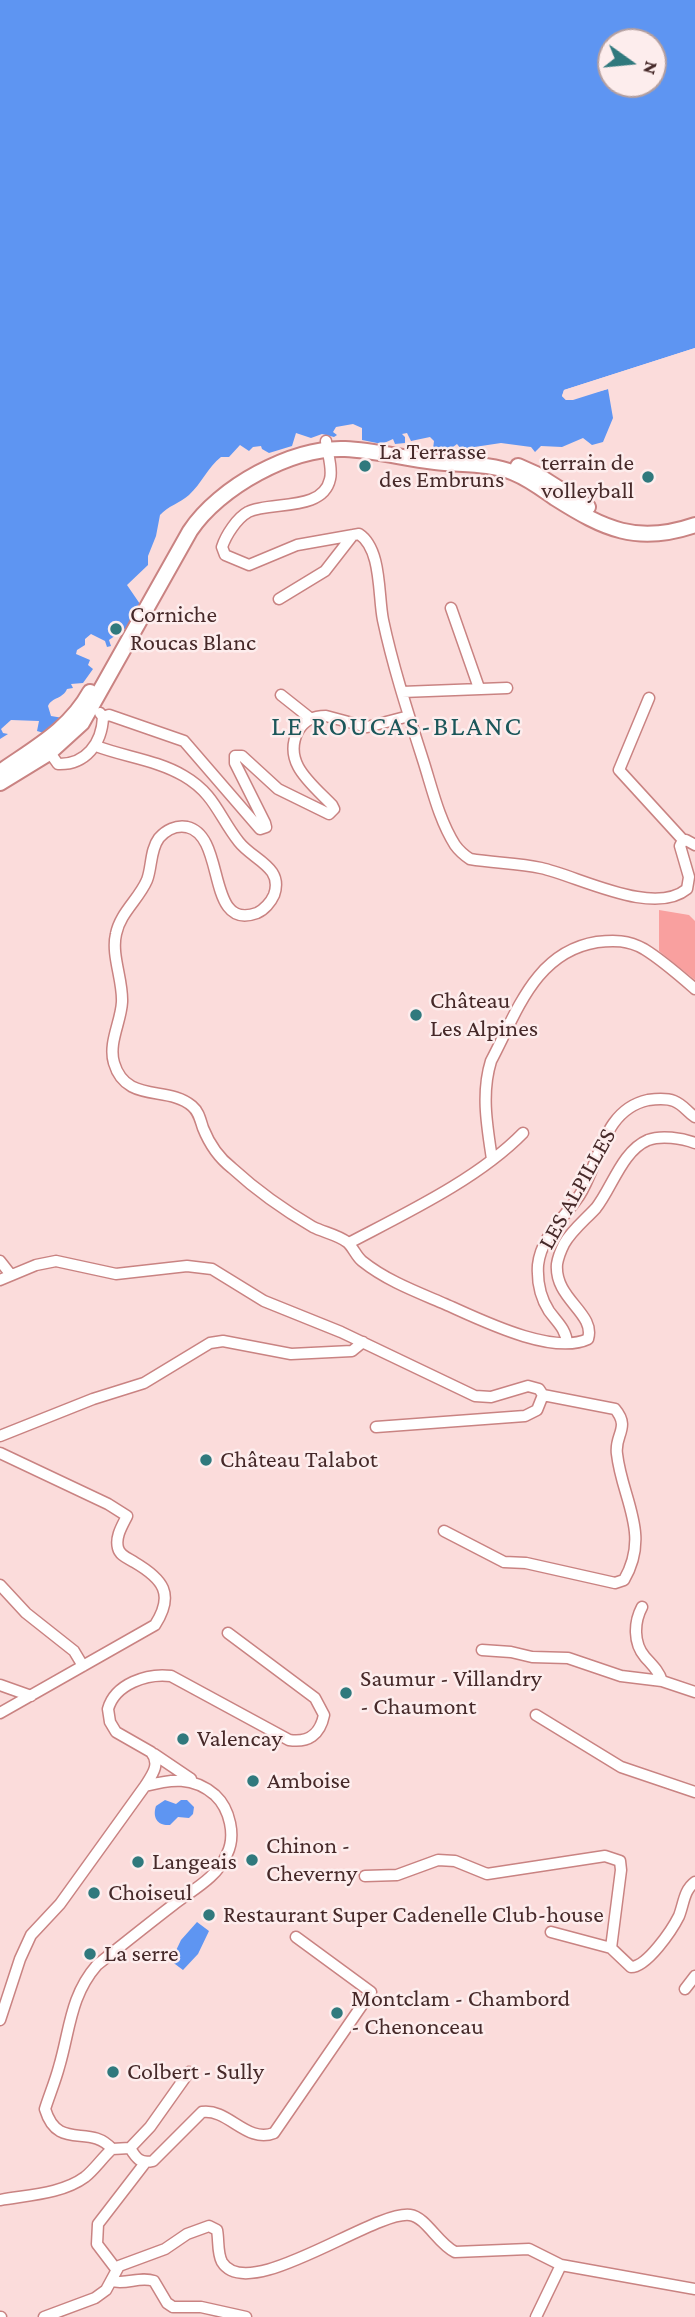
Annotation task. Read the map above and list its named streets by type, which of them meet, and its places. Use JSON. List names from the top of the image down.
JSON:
{
  "streets": {
    "street": ["LES ALPILLES"]
  },
  "districts": ["LE ROUCAS-BLANC"],
  "places": [
    "La Terrasse des Embruns",
    "terrain de volleyball",
    "Corniche Roucas Blanc",
    "Château Les Alpines",
    "Château Talabot",
    "Saumur - Villandry - Chaumont",
    "Valencay",
    "Amboise",
    "Chinon - Cheverny",
    "Langeais",
    "Choiseul",
    "Restaurant Super Cadenelle Club-house",
    "La serre",
    "Montclam - Chambord - Chenonceau",
    "Colbert - Sully"
  ],
  "north": "right"
}
